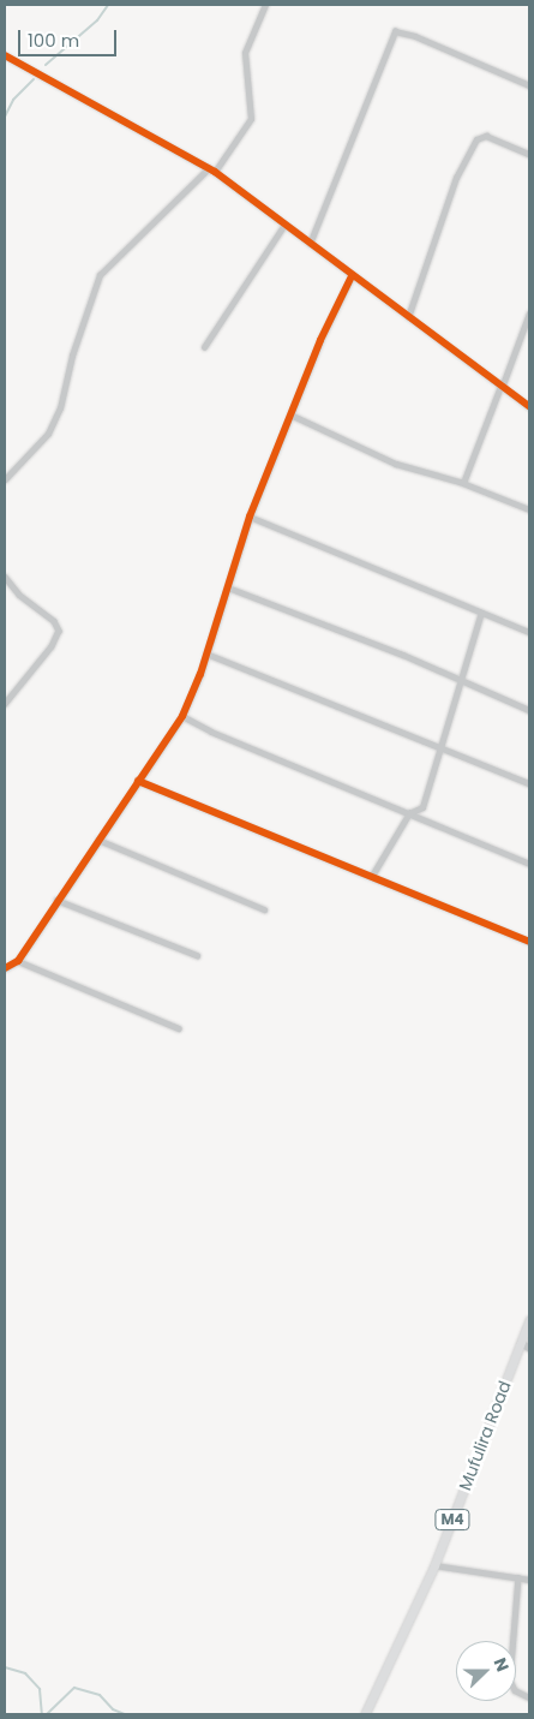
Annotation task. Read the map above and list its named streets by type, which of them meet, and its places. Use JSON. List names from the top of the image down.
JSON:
{
  "streets": {
    "main road": ["Mufulira Road", "M4"]
  },
  "scale_bar": "100 m",
  "north": "right"
}
